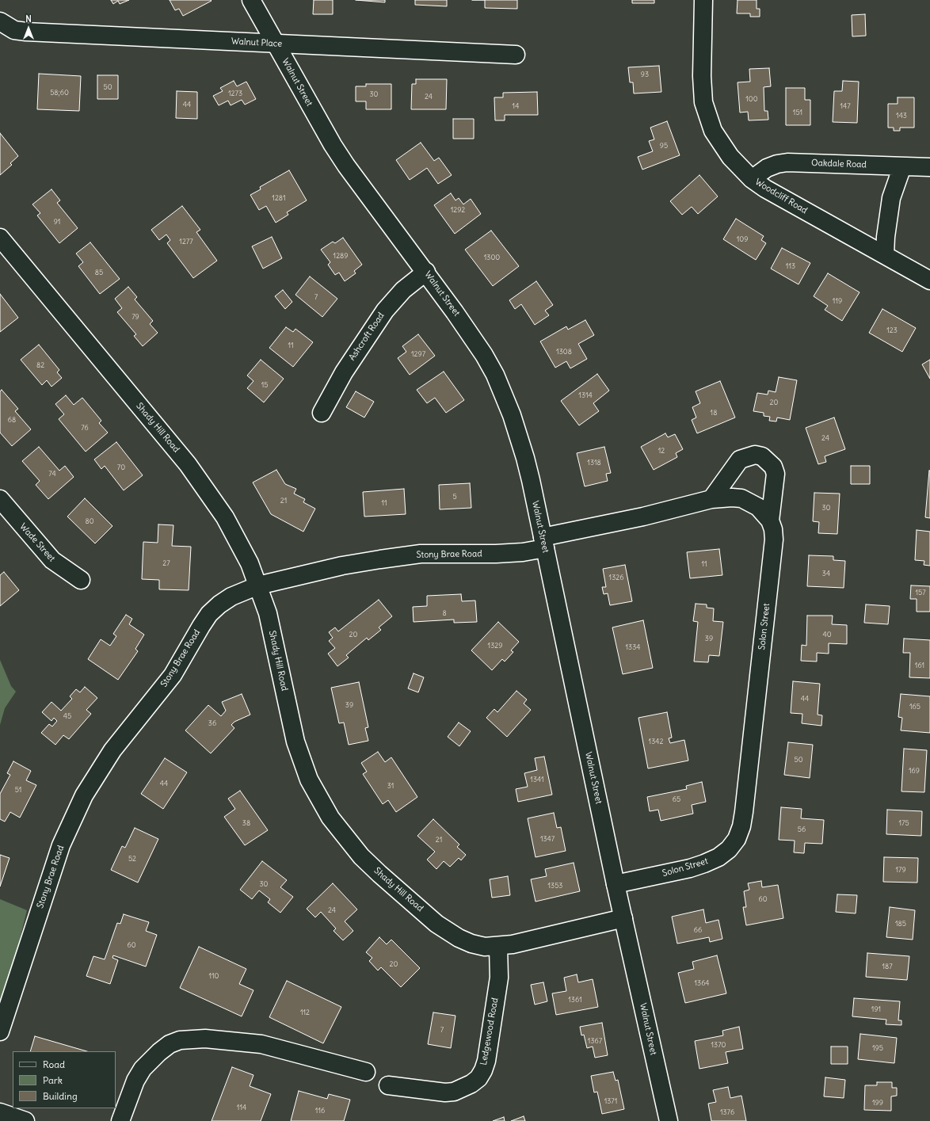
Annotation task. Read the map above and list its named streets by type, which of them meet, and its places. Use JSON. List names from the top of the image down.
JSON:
{
  "streets": {
    "street": [
      "Walnut Place",
      "Walnut Street",
      "Oakdale Road",
      "Woodcliff Road",
      "Ashcroft Road",
      "Shady Hill Road",
      "Wade Street",
      "Stony Brae Road",
      "Solon Street",
      "Ledgewood Road"
    ]
  },
  "crossings": [
    ["Walnut Place", "Walnut Street"],
    ["Walnut Street", "Ashcroft Road"],
    ["Walnut Street", "Shady Hill Road"],
    ["Walnut Street", "Stony Brae Road"],
    ["Walnut Street", "Solon Street"],
    ["Oakdale Road", "Woodcliff Road"],
    ["Shady Hill Road", "Stony Brae Road"],
    ["Shady Hill Road", "Ledgewood Road"]
  ],
  "house_numbers": [
    "93",
    "50",
    "58;60",
    "1273",
    "30",
    "24",
    "100",
    "44",
    "14",
    "147",
    "151",
    "143",
    "95",
    "1281",
    "1292",
    "91",
    "109",
    "1277",
    "1289",
    "1300",
    "113",
    "85",
    "7",
    "119",
    "79",
    "123",
    "11",
    "1308",
    "1297",
    "82",
    "15",
    "1314",
    "20",
    "18",
    "68",
    "76",
    "24",
    "12",
    "1318",
    "70",
    "74",
    "5",
    "21",
    "11",
    "30",
    "80",
    "27",
    "11",
    "34",
    "1326",
    "157",
    "8",
    "20",
    "40",
    "39",
    "1329",
    "1334",
    "161",
    "44",
    "39",
    "165",
    "45",
    "36",
    "1342",
    "50",
    "169",
    "1341",
    "44",
    "31",
    "51",
    "65",
    "38",
    "175",
    "56",
    "1347",
    "21",
    "52",
    "179",
    "30",
    "1353",
    "60",
    "24",
    "185",
    "66",
    "60",
    "20",
    "187",
    "110",
    "1364",
    "1361",
    "191",
    "112",
    "7",
    "1367",
    "1370",
    "195",
    "1371",
    "199",
    "114",
    "116",
    "1376"
  ],
  "legend": ["Road", "Park", "Building"],
  "north": "top"
}
